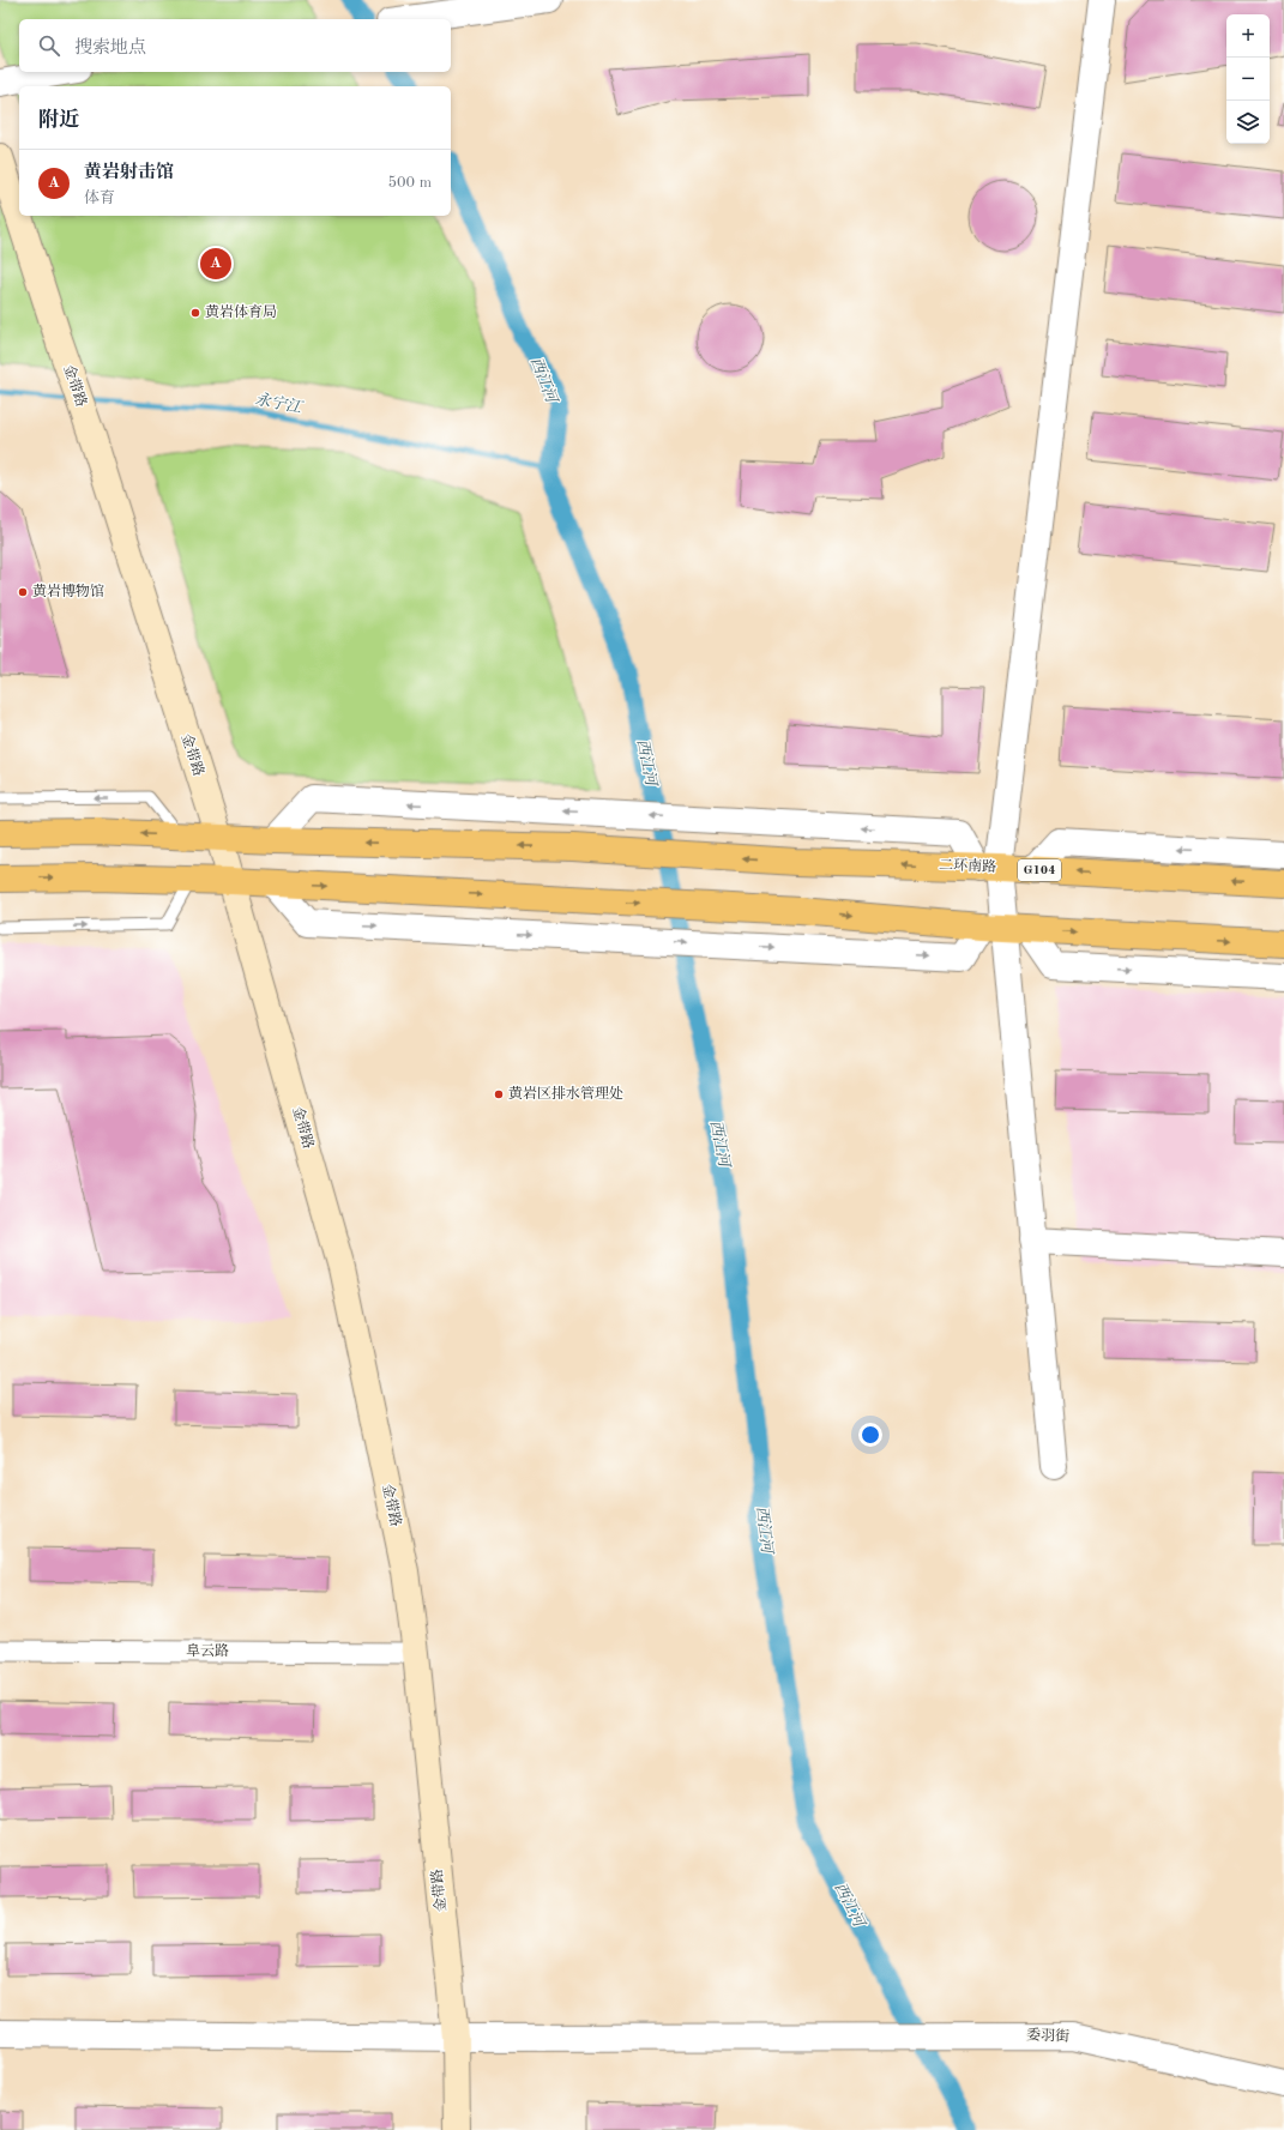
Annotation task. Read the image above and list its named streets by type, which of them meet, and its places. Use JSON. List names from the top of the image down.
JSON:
{
  "streets": {
    "highway": ["二环南路", "G104"],
    "main road": ["金带路"],
    "street": ["阜云路", "委羽街"]
  },
  "crossings": [
    ["金带路", "二环南路"],
    ["金带路", "阜云路"],
    ["金带路", "委羽街"]
  ],
  "water": ["西江河", "永宁江"],
  "places": ["黄岩体育局", "黄岩博物馆", "黄岩区排水管理处"],
  "page": {
    "map_buttons": ["+", "−"],
    "search": "搜索地点",
    "heading": "附近",
    "list": [
      {
        "mark": "A",
        "name": "黄岩射击馆",
        "note": "体育",
        "value": "500 m"
      }
    ],
    "pins": "A"
  }
}
